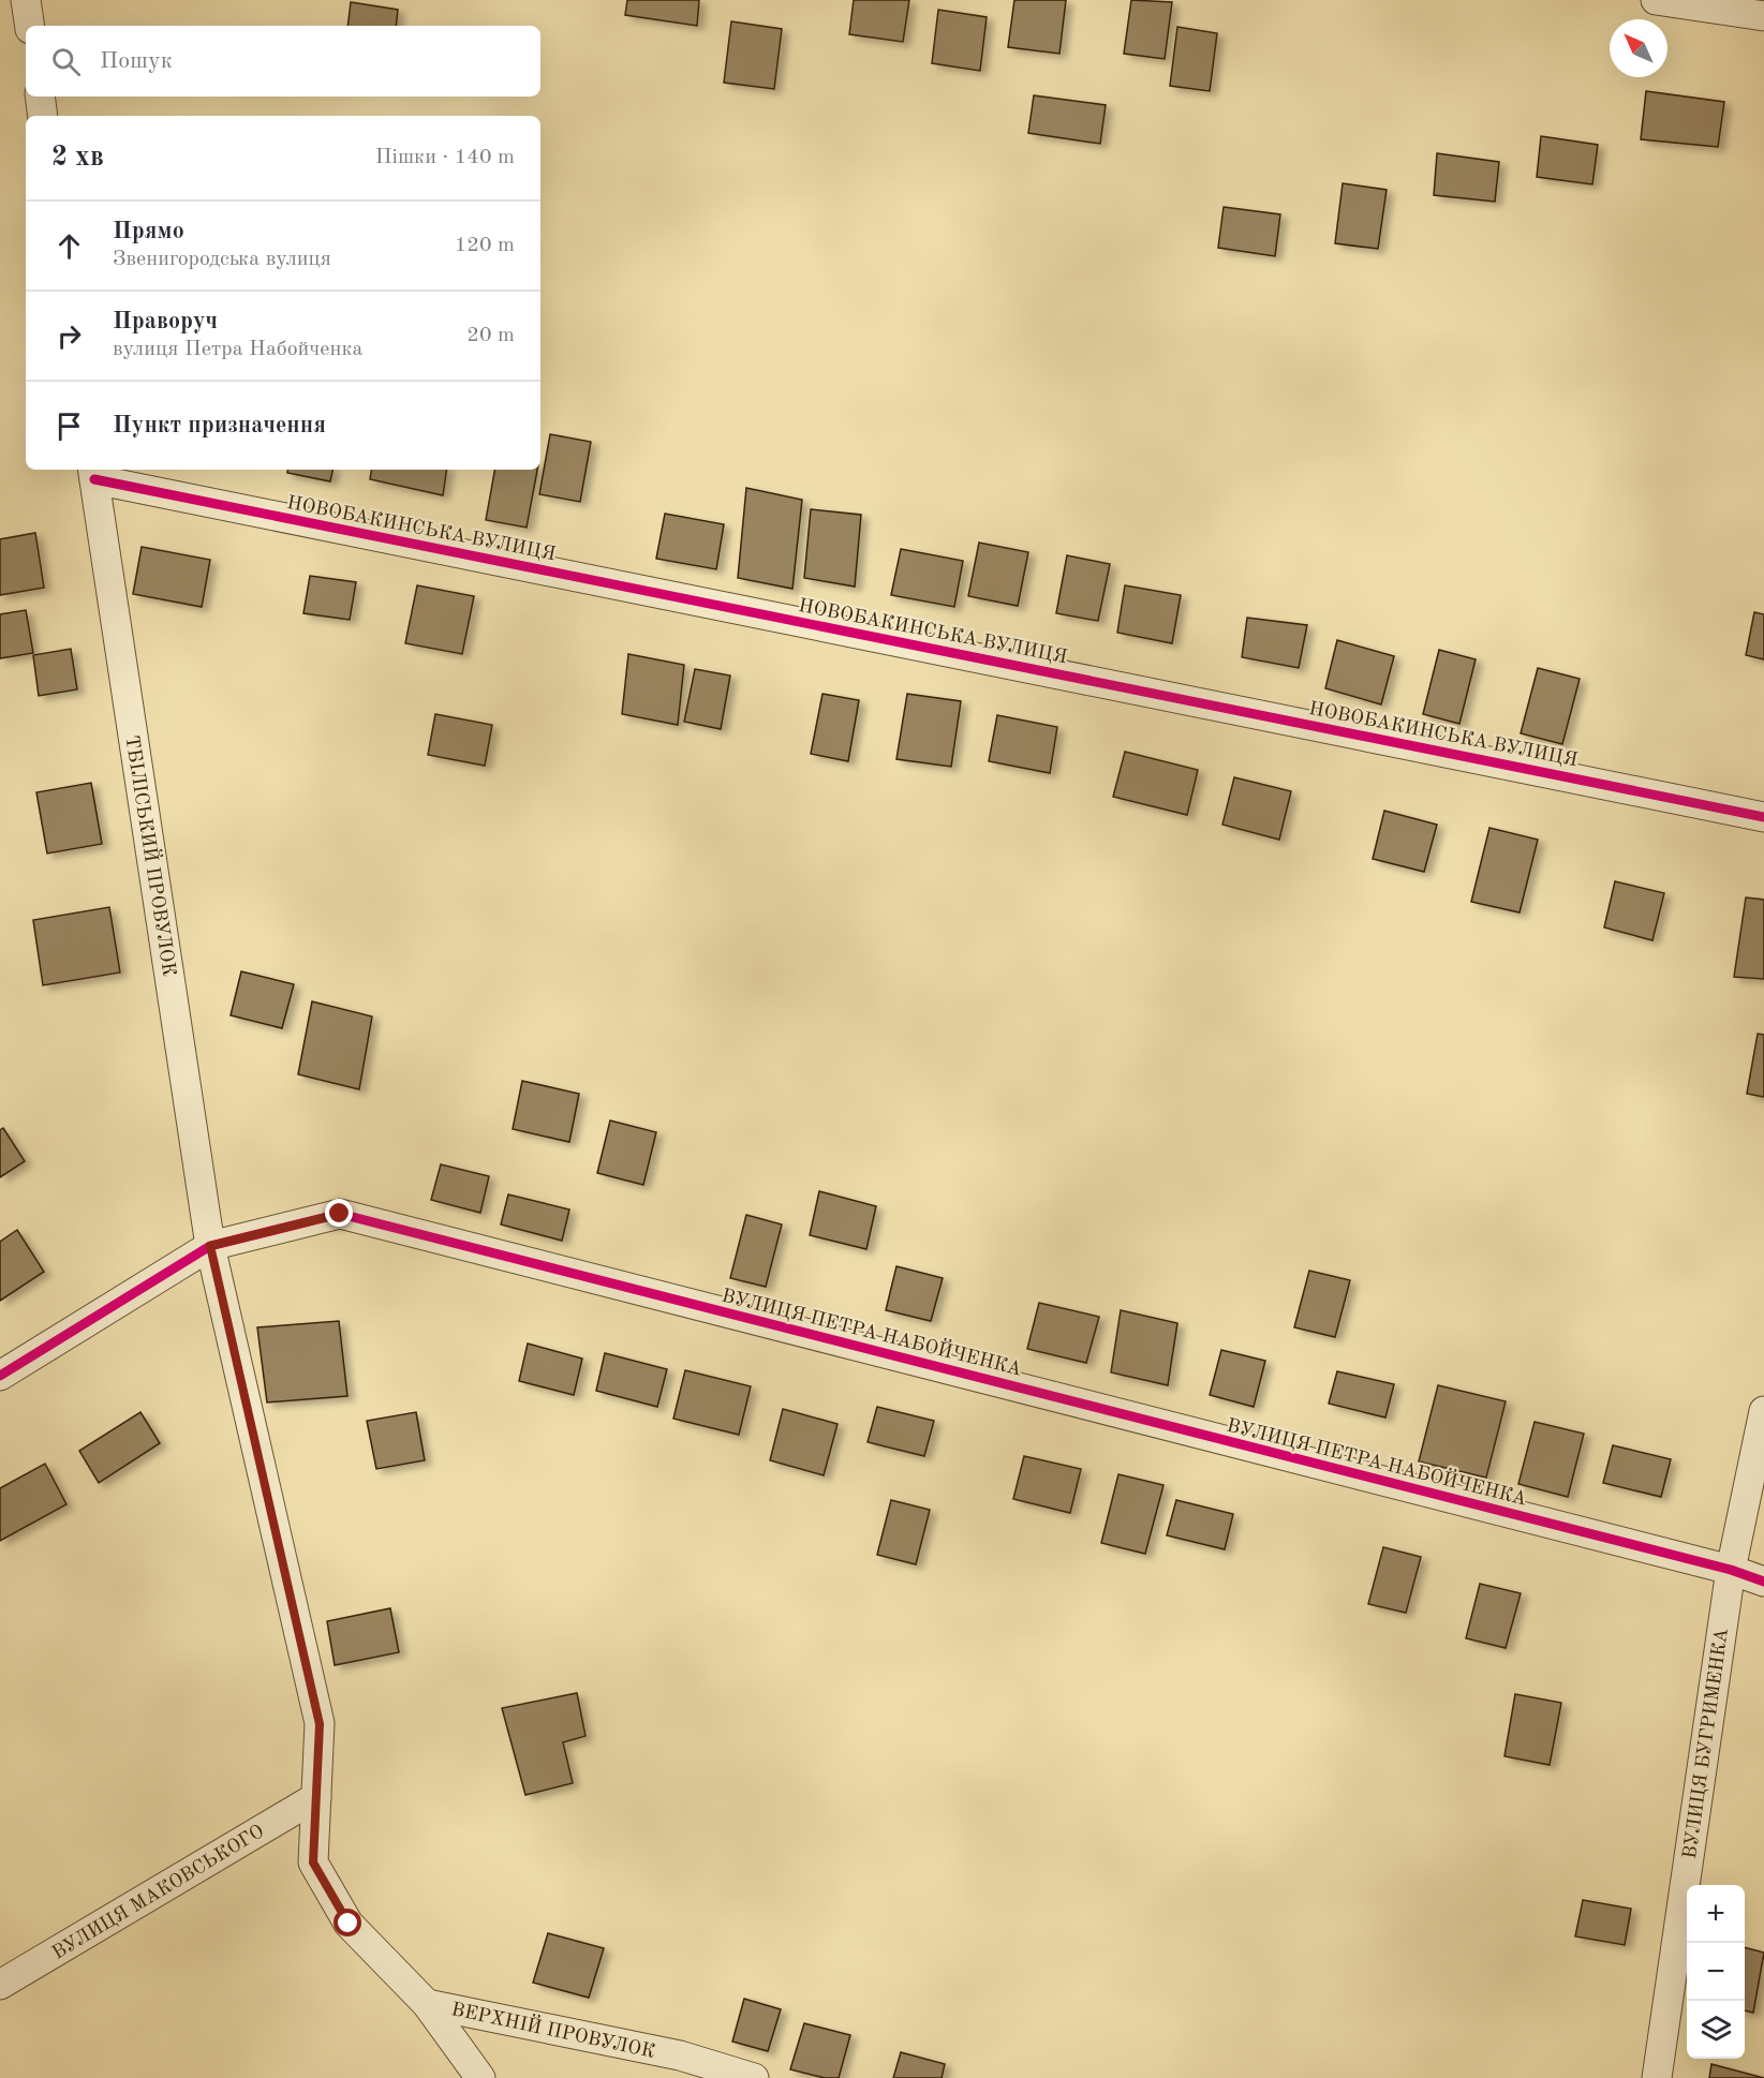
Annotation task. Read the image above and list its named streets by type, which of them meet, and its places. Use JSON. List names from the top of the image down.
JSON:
{
  "streets": {
    "street": [
      "НОВОБАКИНСЬКА ВУЛИЦЯ",
      "ТБІЛІСЬКИЙ ПРОВУЛОК",
      "ВУЛИЦЯ ПЕТРА НАБОЙЧЕНКА",
      "ВУЛИЦЯ БУГРИМЕНКА",
      "ВУЛИЦЯ МАКОВСЬКОГО",
      "ВЕРХНІЙ ПРОВУЛОК"
    ]
  },
  "crossings": [
    ["НОВОБАКИНСЬКА ВУЛИЦЯ", "ТБІЛІСЬКИЙ ПРОВУЛОК"],
    ["ТБІЛІСЬКИЙ ПРОВУЛОК", "ВУЛИЦЯ ПЕТРА НАБОЙЧЕНКА"],
    ["ТБІЛІСЬКИЙ ПРОВУЛОК", "ВУЛИЦЯ МАКОВСЬКОГО"],
    ["ТБІЛІСЬКИЙ ПРОВУЛОК", "ВЕРХНІЙ ПРОВУЛОК"],
    ["ВУЛИЦЯ ПЕТРА НАБОЙЧЕНКА", "ВУЛИЦЯ БУГРИМЕНКА"]
  ],
  "north": "top left",
  "page": {
    "search": "Пошук",
    "heading": ["2 хв", "Пішки · 140 m"],
    "list": [
      ["Прямо", "Звенигородська вулиця", "120 m"],
      ["Праворуч", "вулиця Петра Набойченка", "20 m"],
      "Пункт призначення"
    ],
    "map_buttons": ["+", "−"]
  }
}
